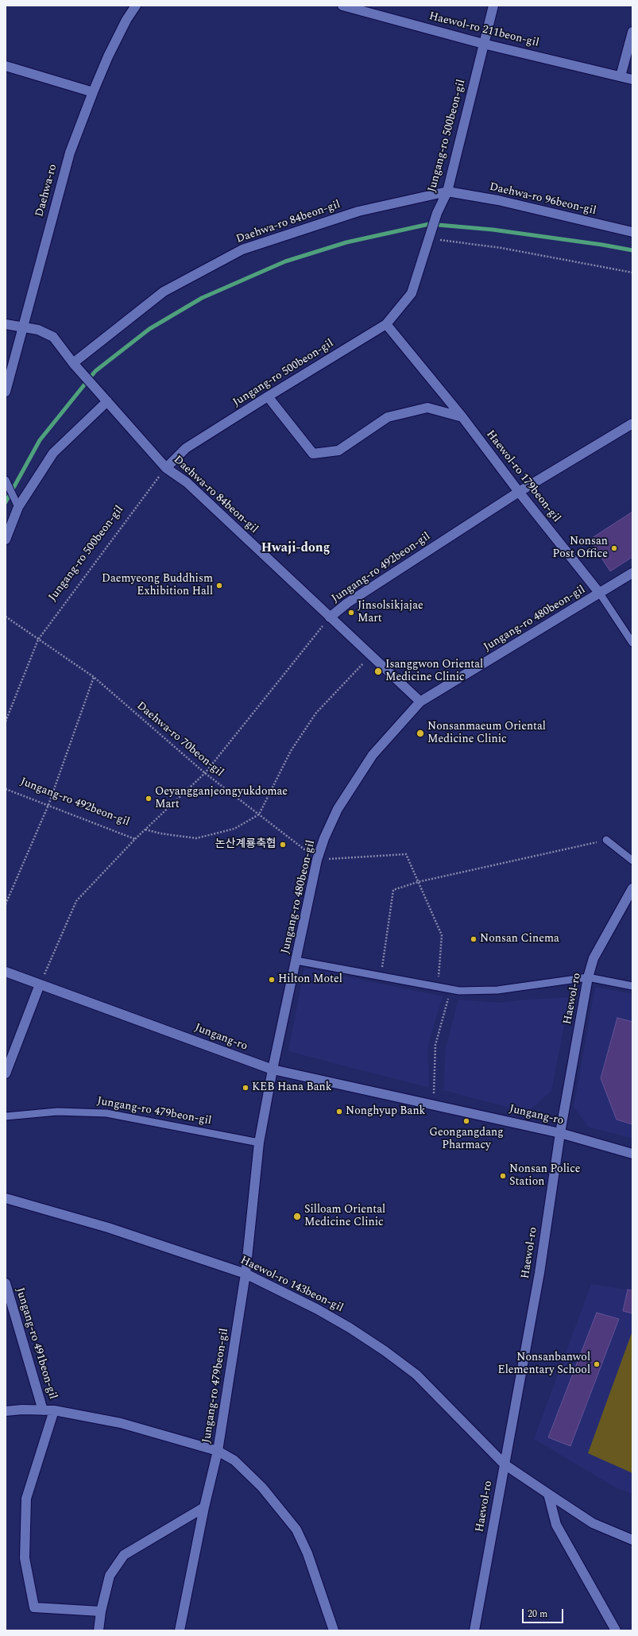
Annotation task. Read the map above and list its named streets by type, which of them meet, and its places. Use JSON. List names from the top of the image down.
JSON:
{
  "streets": {
    "street": [
      "Haewol-ro 211beon-gil",
      "Jungang-ro 500beon-gil",
      "Daehwa-ro",
      "Daehwa-ro 96beon-gil",
      "Daehwa-ro 84beon-gil",
      "Haewol-ro 179beon-gil",
      "Jungang-ro 492beon-gil",
      "Jungang-ro 480beon-gil",
      "Haewol-ro",
      "Jungang-ro",
      "Jungang-ro 479beon-gil",
      "Haewol-ro 143beon-gil",
      "Jungang-ro 491beon-gil"
    ],
    "path": ["Daehwa-ro 70beon-gil"]
  },
  "crossings": [
    ["Haewol-ro 211beon-gil", "Jungang-ro 500beon-gil"],
    ["Jungang-ro 500beon-gil", "Daehwa-ro 96beon-gil"],
    ["Jungang-ro 500beon-gil", "Daehwa-ro 84beon-gil"],
    ["Jungang-ro 500beon-gil", "Haewol-ro 179beon-gil"],
    ["Jungang-ro 500beon-gil", "Daehwa-ro 70beon-gil"],
    ["Daehwa-ro", "Daehwa-ro 84beon-gil"],
    ["Daehwa-ro 96beon-gil", "Daehwa-ro 84beon-gil"],
    ["Daehwa-ro 84beon-gil", "Jungang-ro 492beon-gil"],
    ["Daehwa-ro 84beon-gil", "Jungang-ro 480beon-gil"],
    ["Haewol-ro 179beon-gil", "Jungang-ro 492beon-gil"],
    ["Haewol-ro 179beon-gil", "Jungang-ro 480beon-gil"],
    ["Jungang-ro 492beon-gil", "Daehwa-ro 70beon-gil"],
    ["Jungang-ro 492beon-gil", "Jungang-ro"],
    ["Jungang-ro 480beon-gil", "Daehwa-ro 70beon-gil"],
    ["Jungang-ro 480beon-gil", "Jungang-ro"],
    ["Jungang-ro 480beon-gil", "Jungang-ro 479beon-gil"],
    ["Haewol-ro", "Jungang-ro"],
    ["Haewol-ro", "Haewol-ro 143beon-gil"],
    ["Jungang-ro", "Jungang-ro 479beon-gil"],
    ["Jungang-ro 479beon-gil", "Haewol-ro 143beon-gil"]
  ],
  "districts": ["Hwaji-dong"],
  "places": [
    "Nonsan Post Office",
    "Daemyeong Buddhism Exhibition Hall",
    "Jinsolsikjajae Mart",
    "Isanggwon Oriental Medicine Clinic",
    "Nonsanmaeum Oriental Medicine Clinic",
    "Oeyangganjeongyukdomae Mart",
    "논산계룡축협",
    "Nonsan Cinema",
    "Hilton Motel",
    "KEB Hana Bank",
    "Nonghyup Bank",
    "Geongangdang Pharmacy",
    "Nonsan Police Station",
    "Silloam Oriental Medicine Clinic",
    "Nonsanbanwol Elementary School"
  ],
  "scale_bar": "20 m"
}
